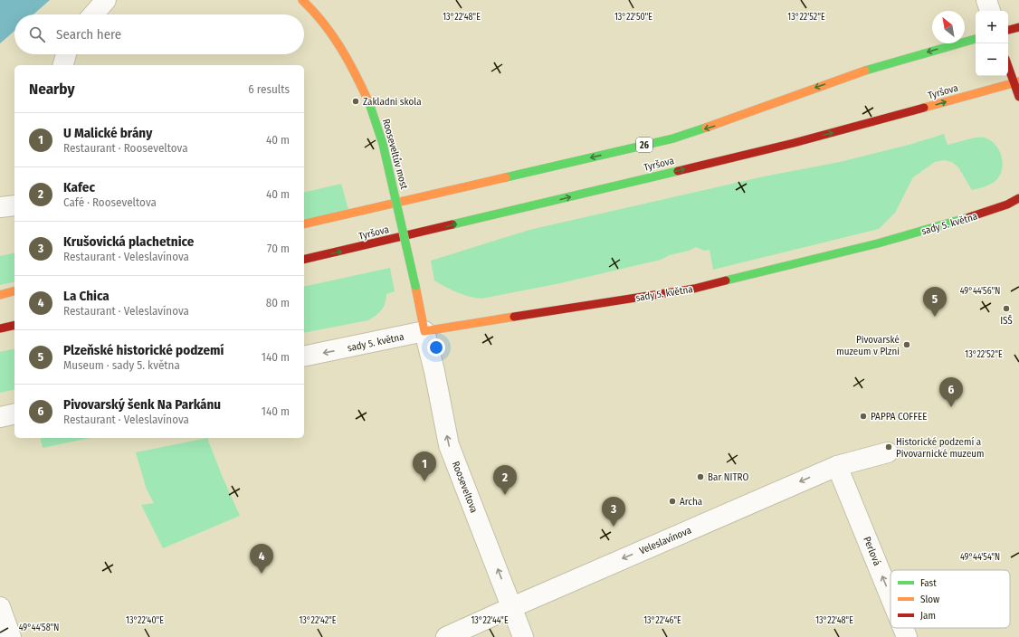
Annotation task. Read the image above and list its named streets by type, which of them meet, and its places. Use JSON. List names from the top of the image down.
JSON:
{
  "streets": {
    "main road": [
      "Tyršova",
      "26",
      "Rooseveltův most",
      "sady 5. května"
    ],
    "street": ["Rooseveltova", "Veleslavínova", "Perlová"]
  },
  "crossings": [
    ["Rooseveltův most", "sady 5. května"],
    ["Rooseveltův most", "Rooseveltova"],
    ["sady 5. května", "Rooseveltova"],
    ["Rooseveltova", "Veleslavínova"],
    ["Veleslavínova", "Perlová"]
  ],
  "one_way": ["Rooseveltova", "Veleslavínova", "Perlová"],
  "places": [
    "Zakladni skola",
    "ISŠ",
    "Pivovarské muzeum v Plzni",
    "PAPPA COFFEE",
    "Historické podzemí a Pivovarnické muzeum",
    "Bar NITRO",
    "Archa"
  ],
  "legend": ["Fast", "Slow", "Jam"],
  "north": "top left",
  "page": {
    "map_buttons": ["+", "−"],
    "search": "Search here",
    "heading": ["Nearby", "6 results"],
    "list": [
      {
        "mark": "1",
        "name": "U Malické brány",
        "note": "Restaurant · Rooseveltova",
        "value": "40 m"
      },
      {
        "mark": "2",
        "name": "Kafec",
        "note": "Café · Rooseveltova",
        "value": "40 m"
      },
      {
        "mark": "3",
        "name": "Krušovická plachetnice",
        "note": "Restaurant · Veleslavínova",
        "value": "70 m"
      },
      {
        "mark": "4",
        "name": "La Chica",
        "note": "Restaurant · Veleslavínova",
        "value": "80 m"
      },
      {
        "mark": "5",
        "name": "Plzeňské historické podzemí",
        "note": "Museum · sady 5. května",
        "value": "140 m"
      },
      {
        "mark": "6",
        "name": "Pivovarský šenk Na Parkánu",
        "note": "Restaurant · Veleslavínova",
        "value": "140 m"
      }
    ],
    "pins": [
      "5",
      "6",
      "1",
      "2",
      "3",
      "4"
    ]
  },
  "coordinates": [
    "13°22'48\"E",
    "13°22'50\"E",
    "13°22'52\"E",
    "49°44'56\"N",
    "49°44'54\"N",
    "13°22'40\"E",
    "13°22'42\"E",
    "13°22'44\"E",
    "13°22'46\"E",
    "49°44'58\"N"
  ]
}
